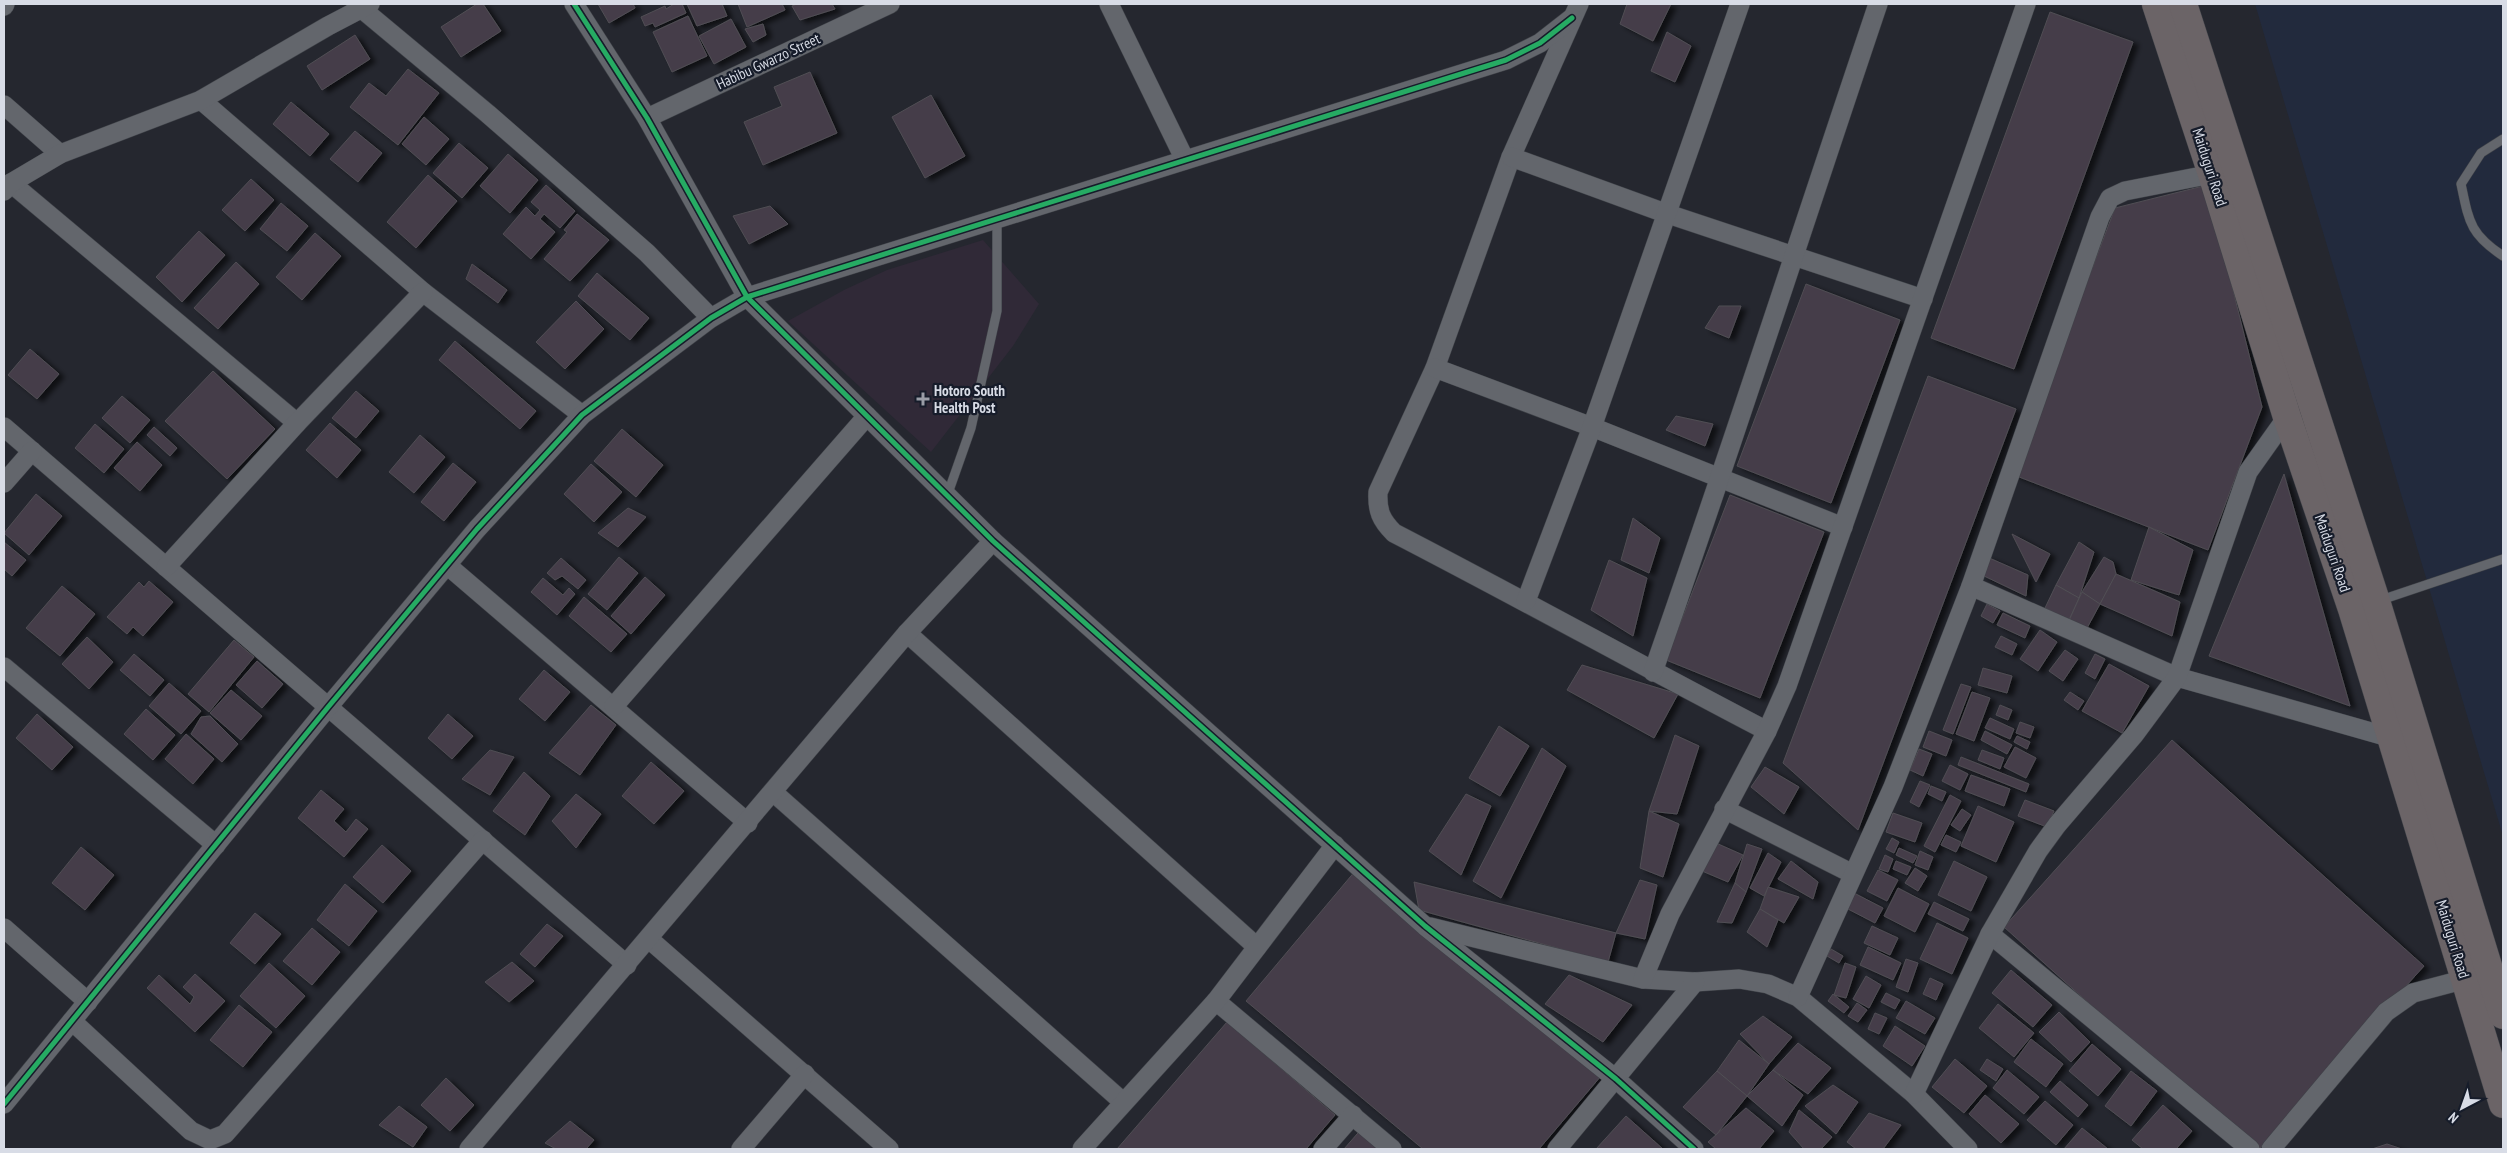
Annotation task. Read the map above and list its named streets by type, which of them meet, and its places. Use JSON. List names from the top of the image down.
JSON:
{
  "streets": {
    "highway": ["Maiduguri Road"],
    "street": ["Habibu Gwarzo Street"]
  },
  "places": {
    "health": ["Hotoro South Health Post"]
  },
  "north": "bottom left"
}
